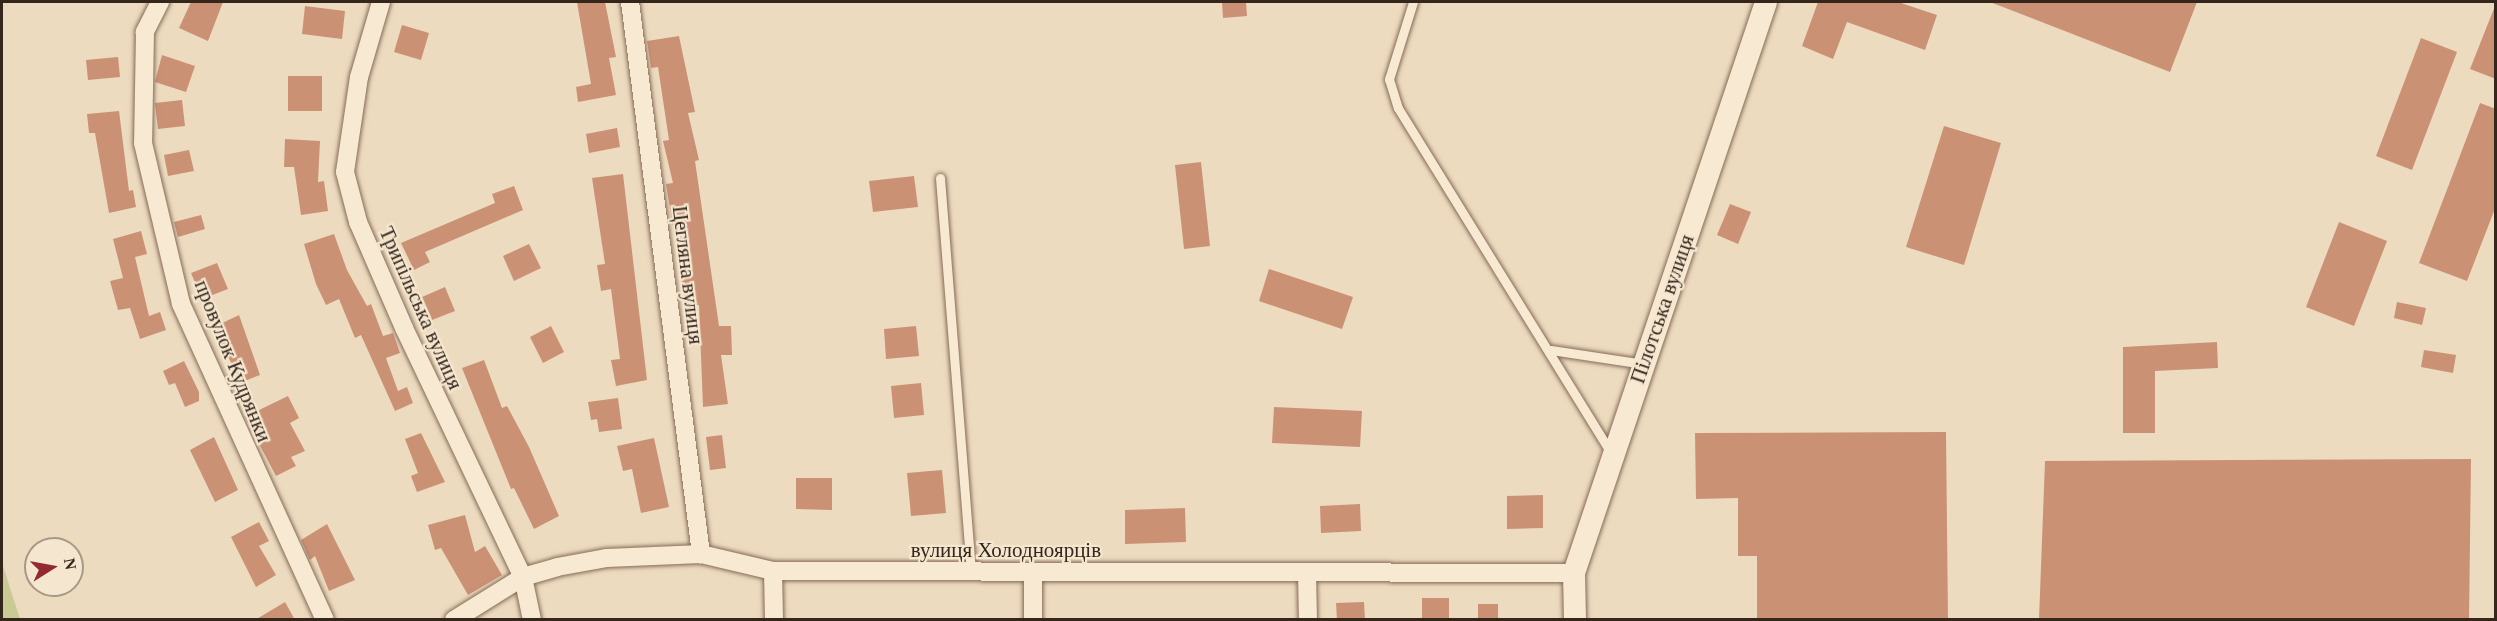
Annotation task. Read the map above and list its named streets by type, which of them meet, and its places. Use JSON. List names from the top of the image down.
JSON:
{
  "streets": {
    "street": [
      "Цегляна вулиця",
      "Трипільська вулиця",
      "Пілотська вулиця",
      "провулок Кудрянки",
      "вулиця Холодноярців"
    ]
  },
  "crossings": [
    ["Цегляна вулиця", "вулиця Холодноярців"],
    ["Трипільська вулиця", "вулиця Холодноярців"],
    ["Пілотська вулиця", "вулиця Холодноярців"]
  ],
  "north": "right"
}
